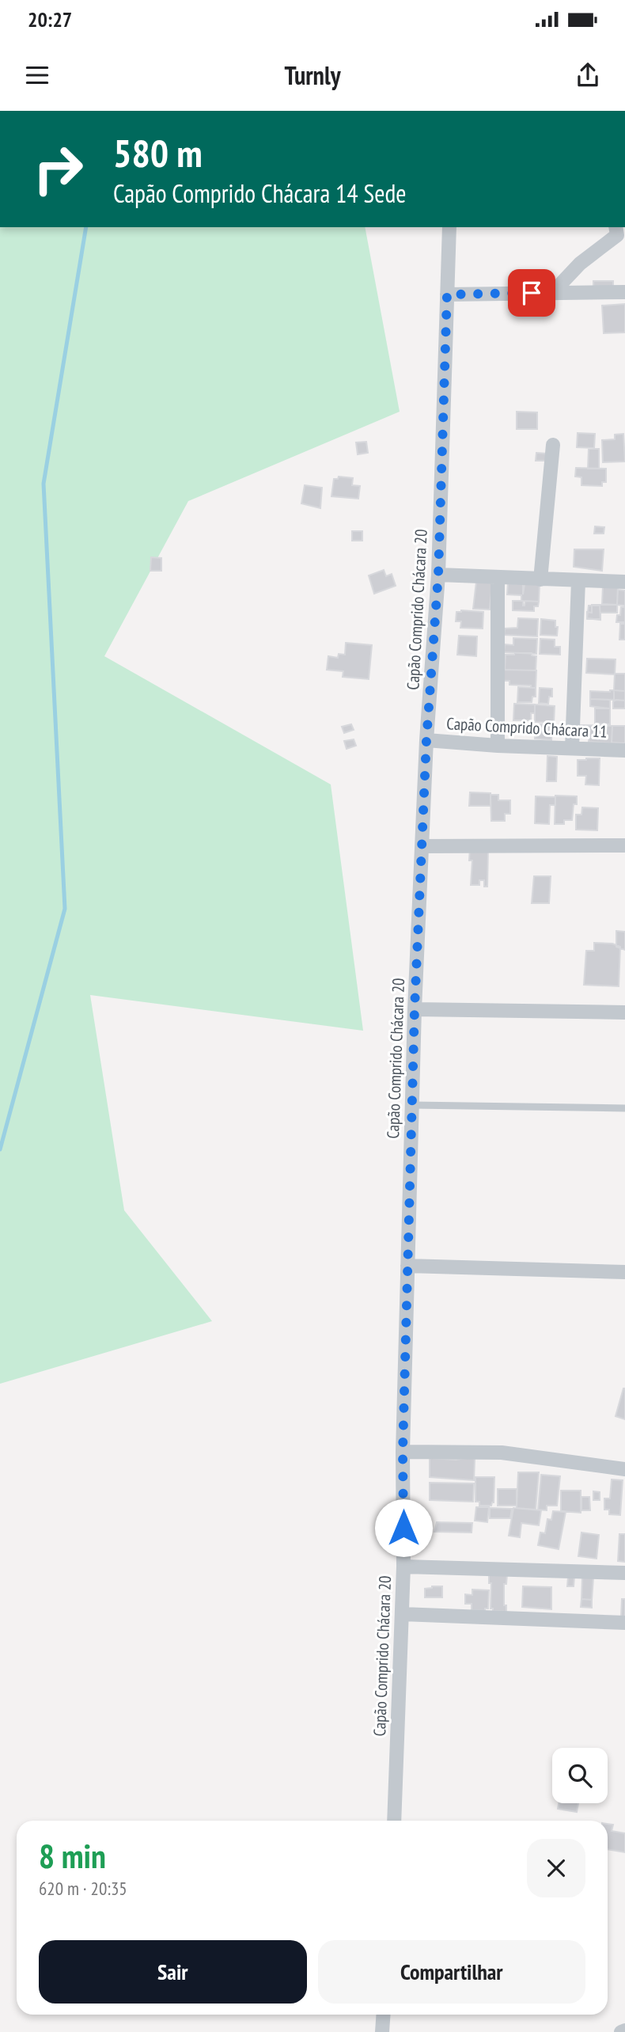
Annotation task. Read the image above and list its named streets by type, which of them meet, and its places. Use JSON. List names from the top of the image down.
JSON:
{
  "streets": {
    "street": ["Capão Comprido Chácara 20", "Capão Comprido Chácara 11"]
  },
  "crossings": [
    ["Capão Comprido Chácara 20", "Capão Comprido Chácara 11"]
  ],
  "page": {
    "status": "20:27",
    "header": "Turnly",
    "turn": ["580 m", "Capão Comprido Chácara 14 Sede"],
    "heading": ["8 min", "620 m · 20:35"],
    "buttons": ["Sair", "Compartilhar"]
  }
}
